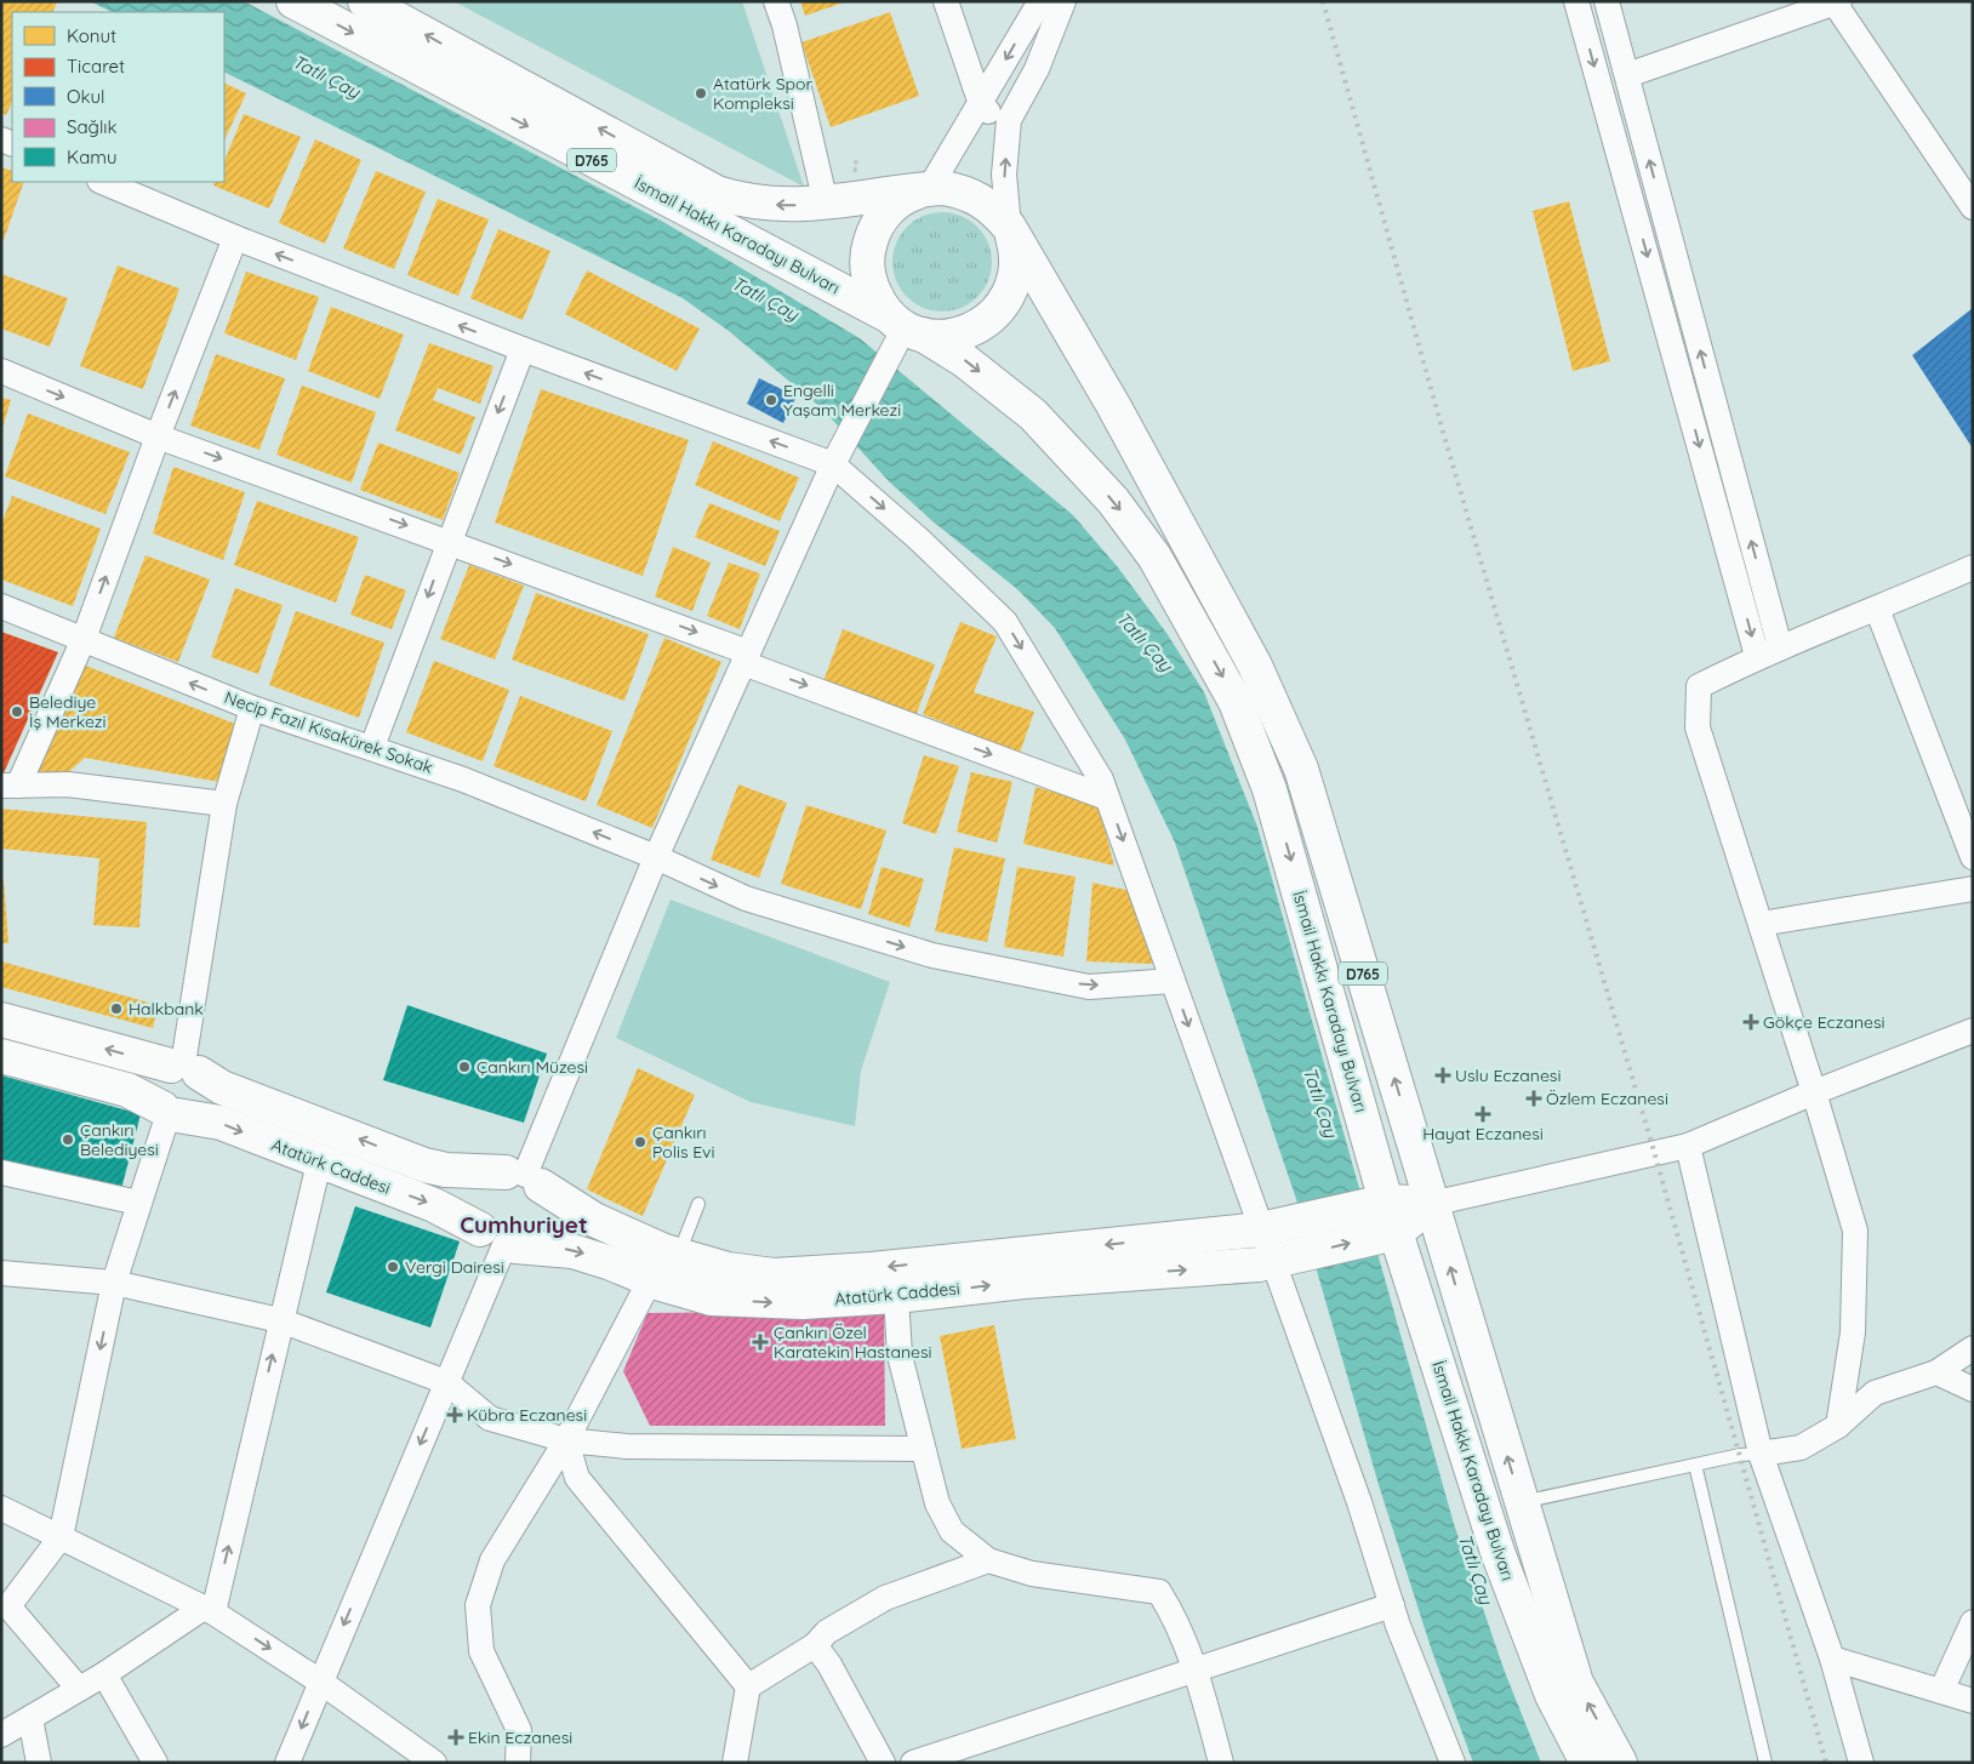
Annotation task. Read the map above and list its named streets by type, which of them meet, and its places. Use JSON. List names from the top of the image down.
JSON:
{
  "streets": {
    "main road": ["D765", "İsmail Hakkı Karadayı Bulvarı", "Atatürk Caddesi"],
    "street": ["Necip Fazıl Kısakürek Sokak"]
  },
  "crossings": [
    ["D765", "İsmail Hakkı Karadayı Bulvarı"],
    ["D765", "Atatürk Caddesi"],
    ["İsmail Hakkı Karadayı Bulvarı", "Atatürk Caddesi"]
  ],
  "districts": ["Cumhuriyet"],
  "water": ["Tatlı Çay"],
  "places": {
    "other": [
      "Atatürk Spor Kompleksi",
      "Engelli Yaşam Merkezi",
      "Belediye İş Merkezi",
      "Halkbank",
      "Çankırı Müzesi",
      "Çankırı Belediyesi",
      "Çankırı Polis Evi",
      "Vergi Dairesi"
    ],
    "health": [
      "Gökçe Eczanesi",
      "Uslu Eczanesi",
      "Özlem Eczanesi",
      "Hayat Eczanesi",
      "Çankırı Özel Karatekin Hastanesi",
      "Kübra Eczanesi",
      "Ekin Eczanesi"
    ]
  },
  "legend": [
    "Konut",
    "Ticaret",
    "Okul",
    "Sağlık",
    "Kamu"
  ]
}
